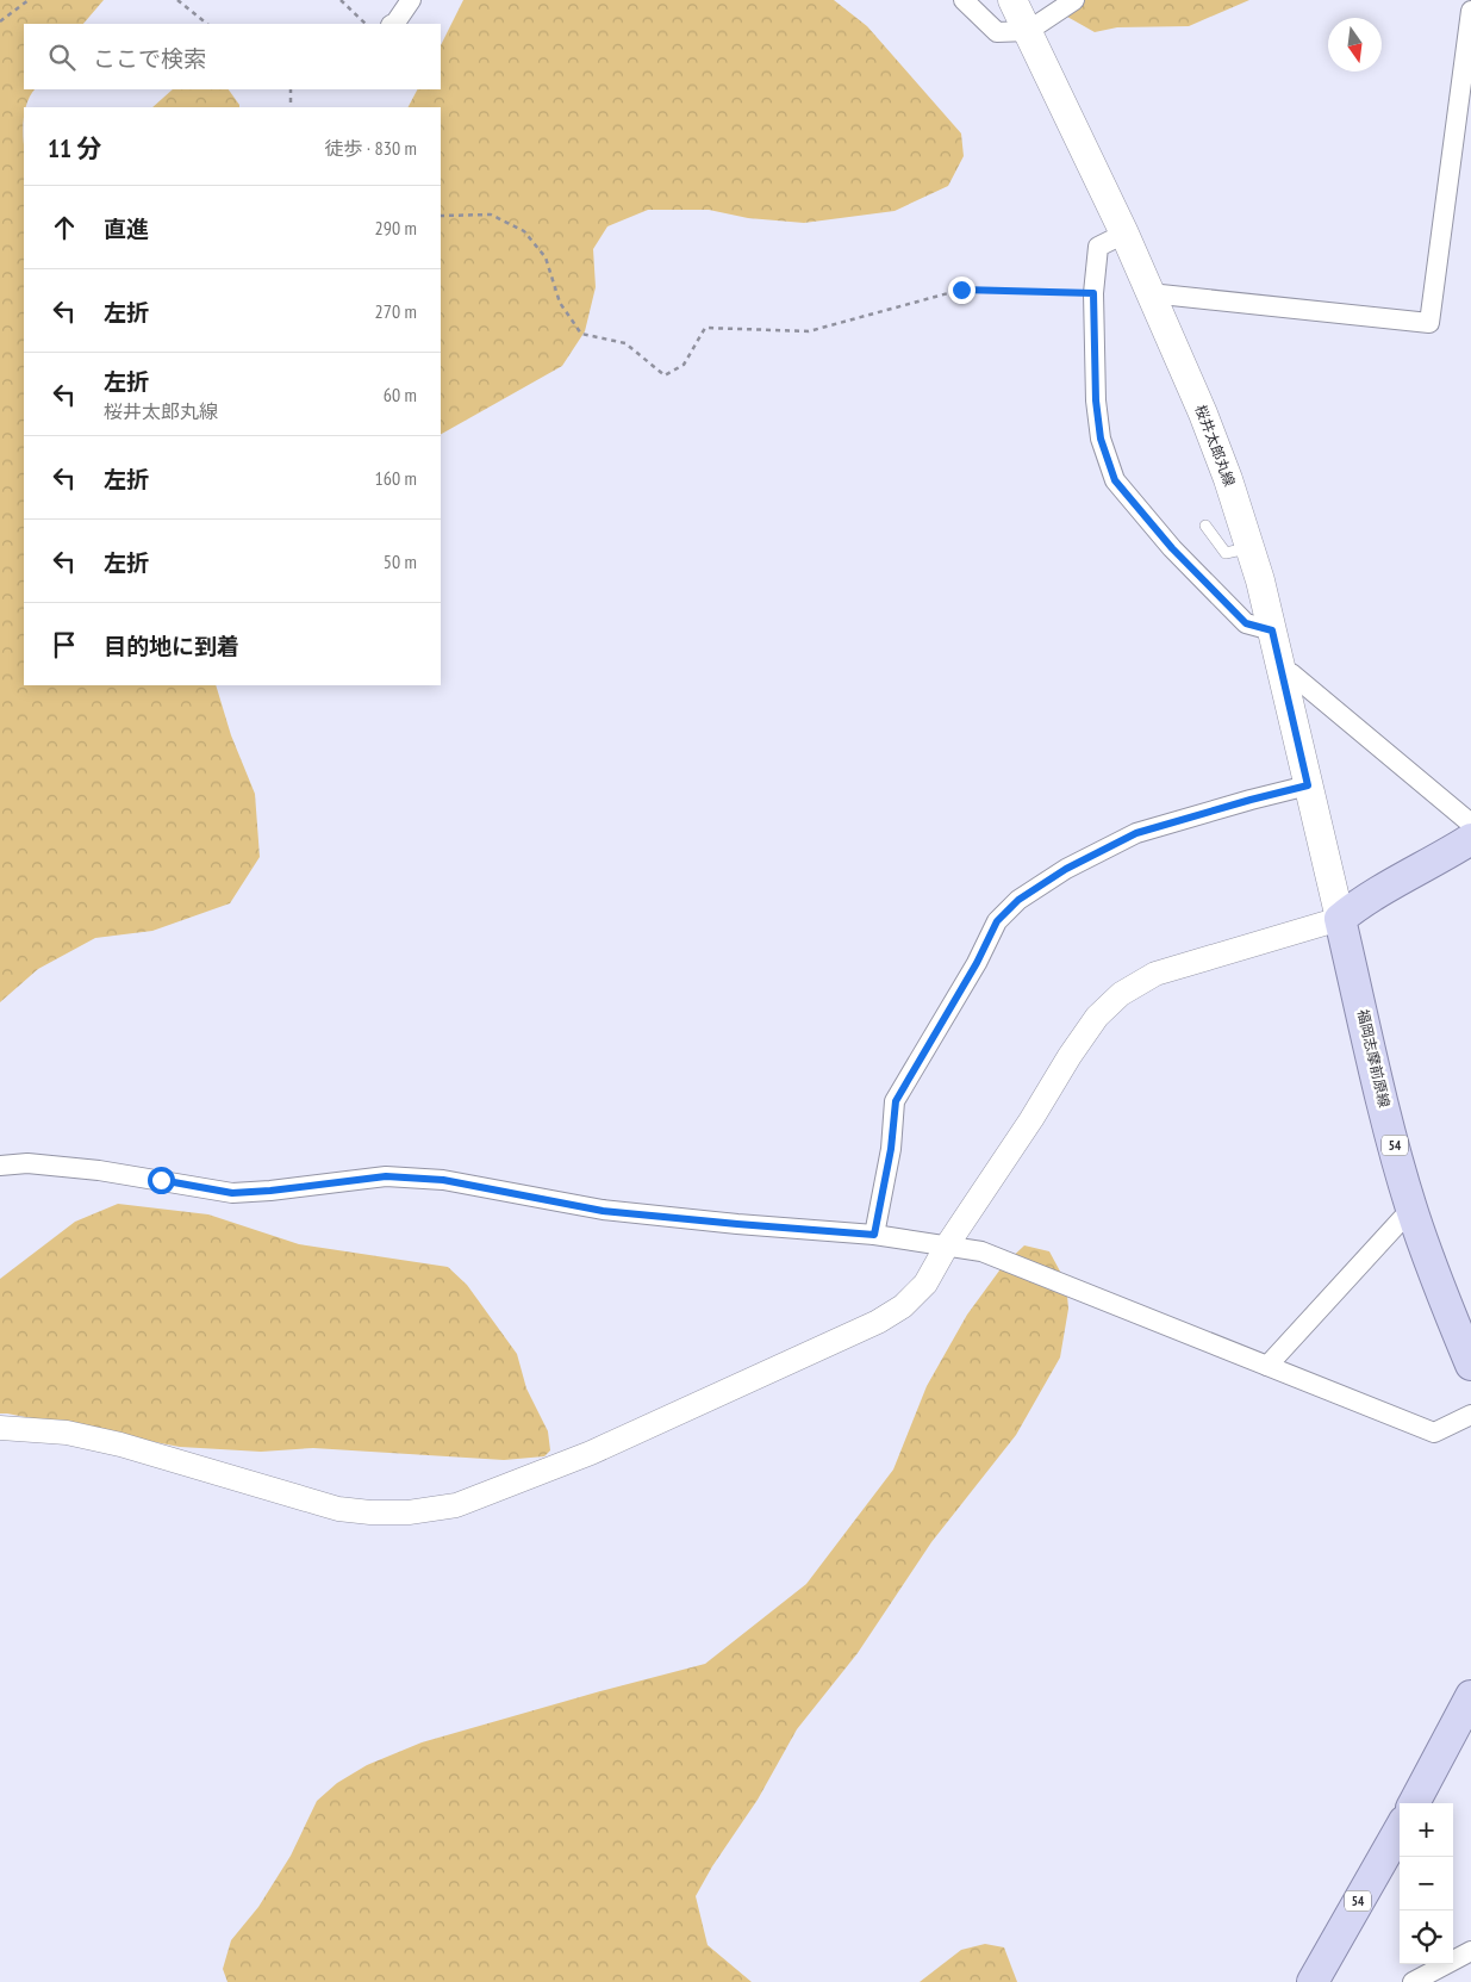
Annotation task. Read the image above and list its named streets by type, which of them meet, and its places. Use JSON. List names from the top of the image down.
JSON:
{
  "streets": {
    "main road": ["桜井太郎丸線", "福岡志摩前原線", "54"]
  },
  "crossings": [
    ["桜井太郎丸線", "福岡志摩前原線"]
  ],
  "north": "bottom",
  "page": {
    "search": "ここで検索",
    "heading": ["11 分", "徒歩 · 830 m"],
    "list": [
      ["直進", "290 m"],
      ["左折", "270 m"],
      ["左折", "桜井太郎丸線", "60 m"],
      ["左折", "160 m"],
      ["左折", "50 m"],
      "目的地に到着"
    ],
    "map_buttons": ["+", "−"]
  }
}
